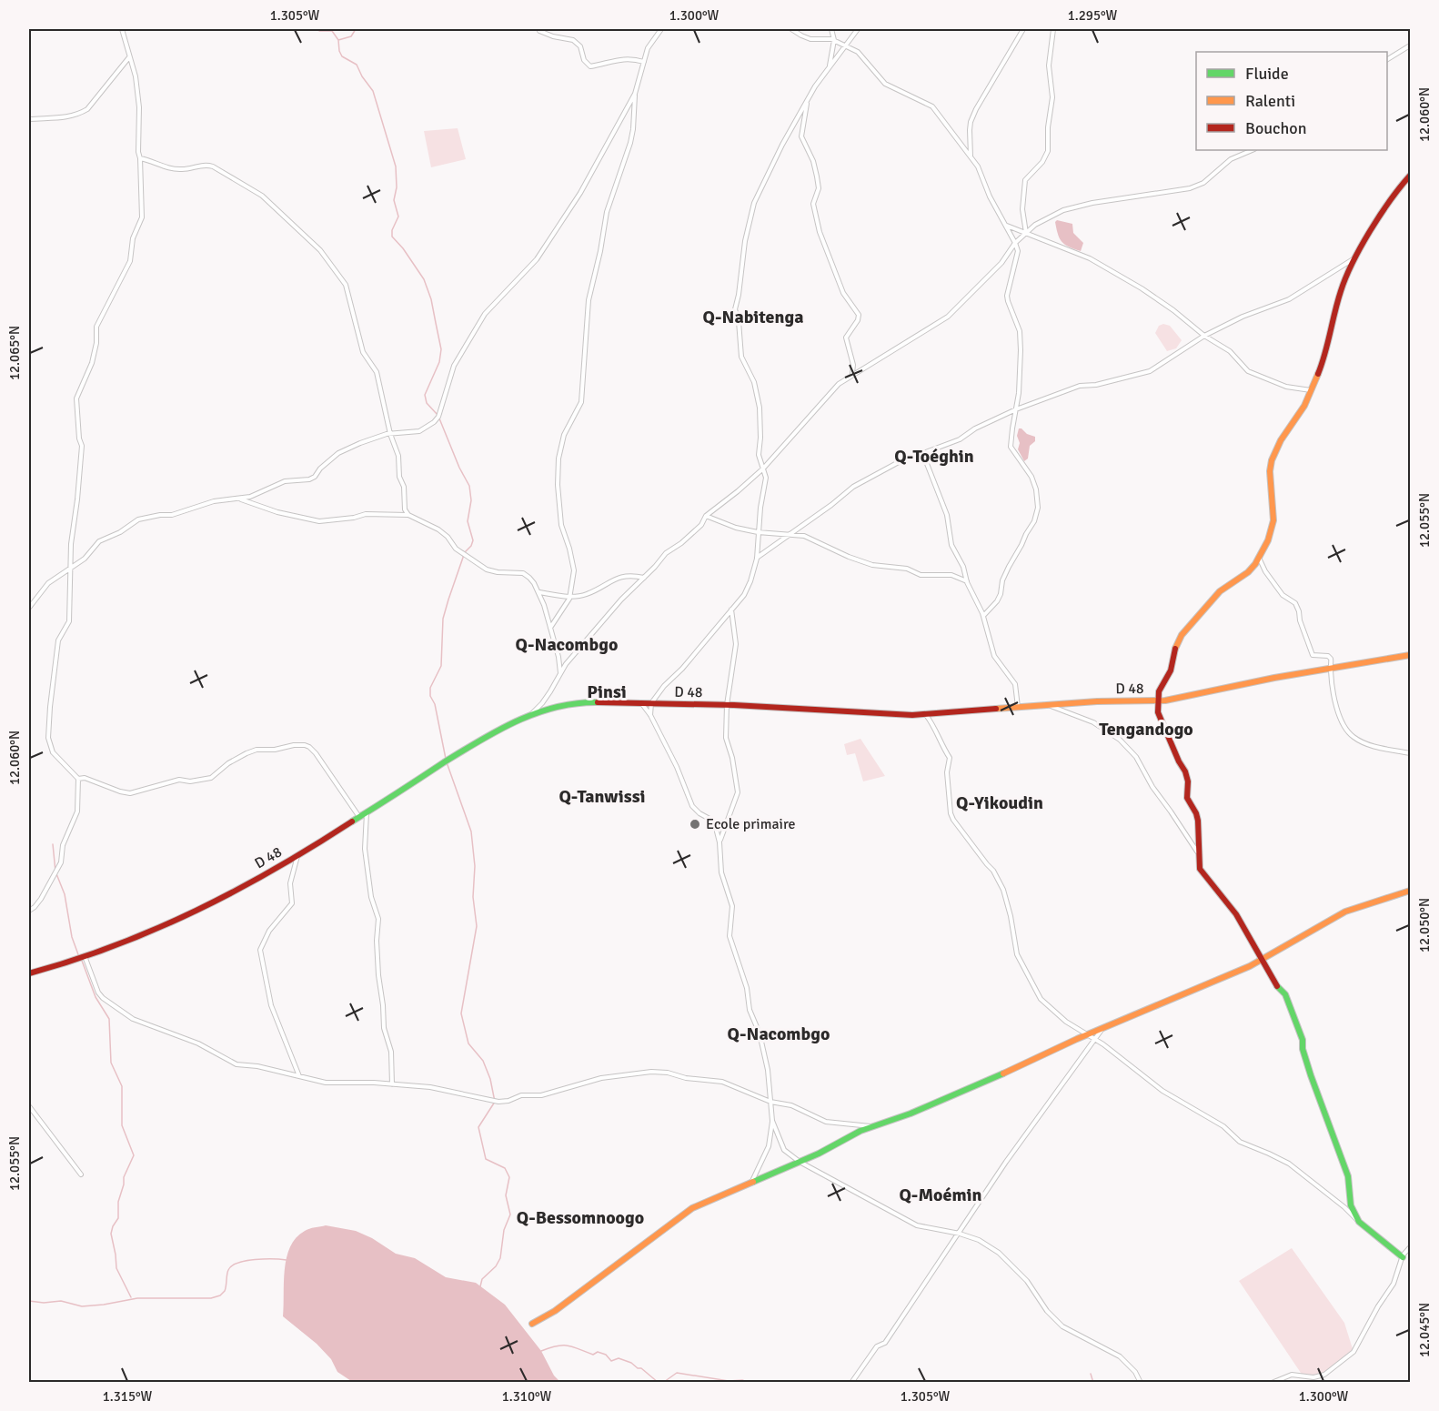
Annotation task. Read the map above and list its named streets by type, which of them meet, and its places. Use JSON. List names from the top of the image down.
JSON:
{
  "streets": {
    "street": ["D 48"]
  },
  "districts": [
    "Q-Nabitenga",
    "Q-Toéghin",
    "Q-Nacombgo",
    "Pinsi",
    "Tengandogo",
    "Q-Tanwissi",
    "Q-Yikoudin",
    "Q-Nacombgo",
    "Q-Moémin",
    "Q-Bessomnoogo"
  ],
  "places": ["Ecole primaire"],
  "legend": ["Fluide", "Ralenti", "Bouchon"],
  "coordinates": [
    "1.305°W",
    "1.300°W",
    "1.295°W",
    "12.060°N",
    "12.065°N",
    "12.055°N",
    "12.050°N",
    "12.045°N",
    "1.315°W",
    "1.310°W"
  ]
}
